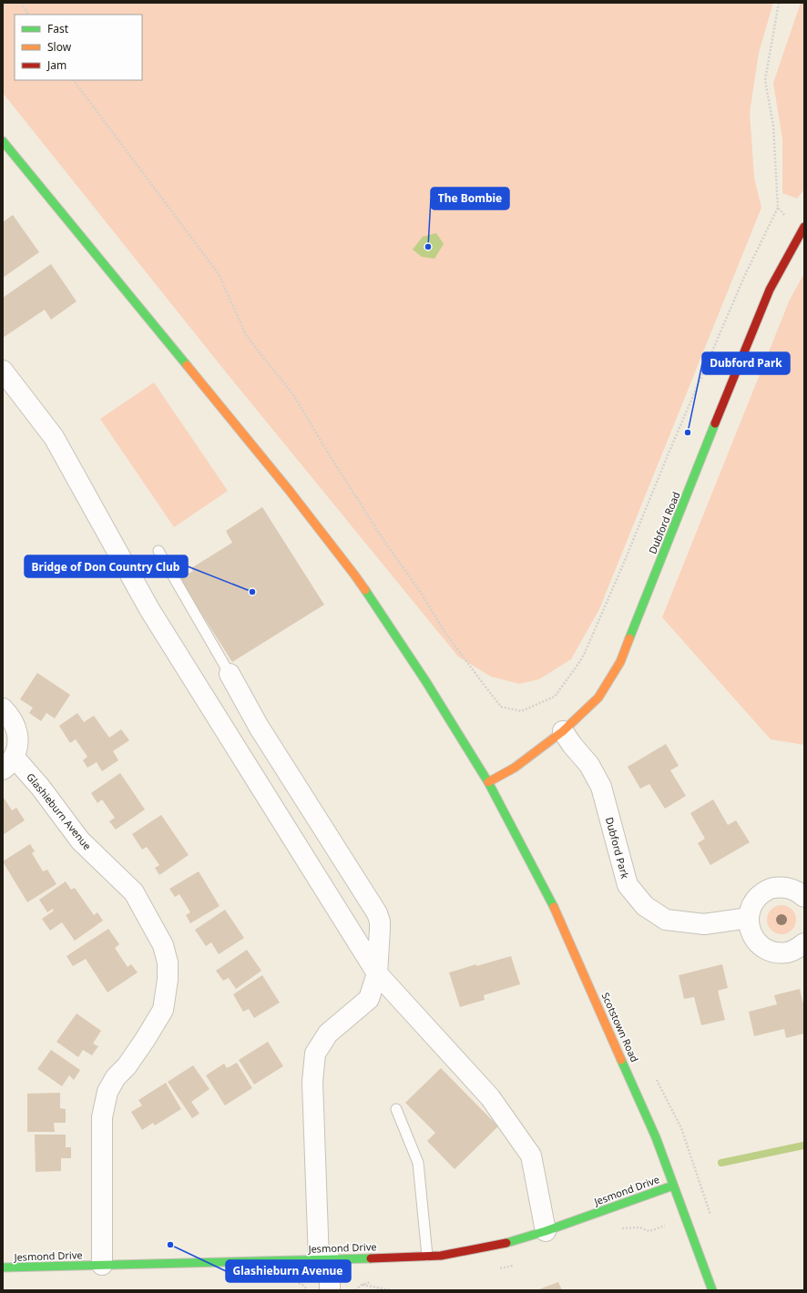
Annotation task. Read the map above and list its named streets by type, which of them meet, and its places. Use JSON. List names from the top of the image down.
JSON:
{
  "streets": {
    "main road": ["Dubford Road", "Scotstown Road", "Jesmond Drive"],
    "street": ["Glashieburn Avenue", "Dubford Park"]
  },
  "crossings": [
    ["Dubford Road", "Dubford Park"],
    ["Dubford Road", "Scotstown Road"],
    ["Glashieburn Avenue", "Jesmond Drive"],
    ["Scotstown Road", "Jesmond Drive"]
  ],
  "places": [
    "The Bombie",
    "Dubford Park",
    "Bridge of Don Country Club",
    "Glashieburn Avenue"
  ],
  "legend": ["Fast", "Slow", "Jam"]
}
